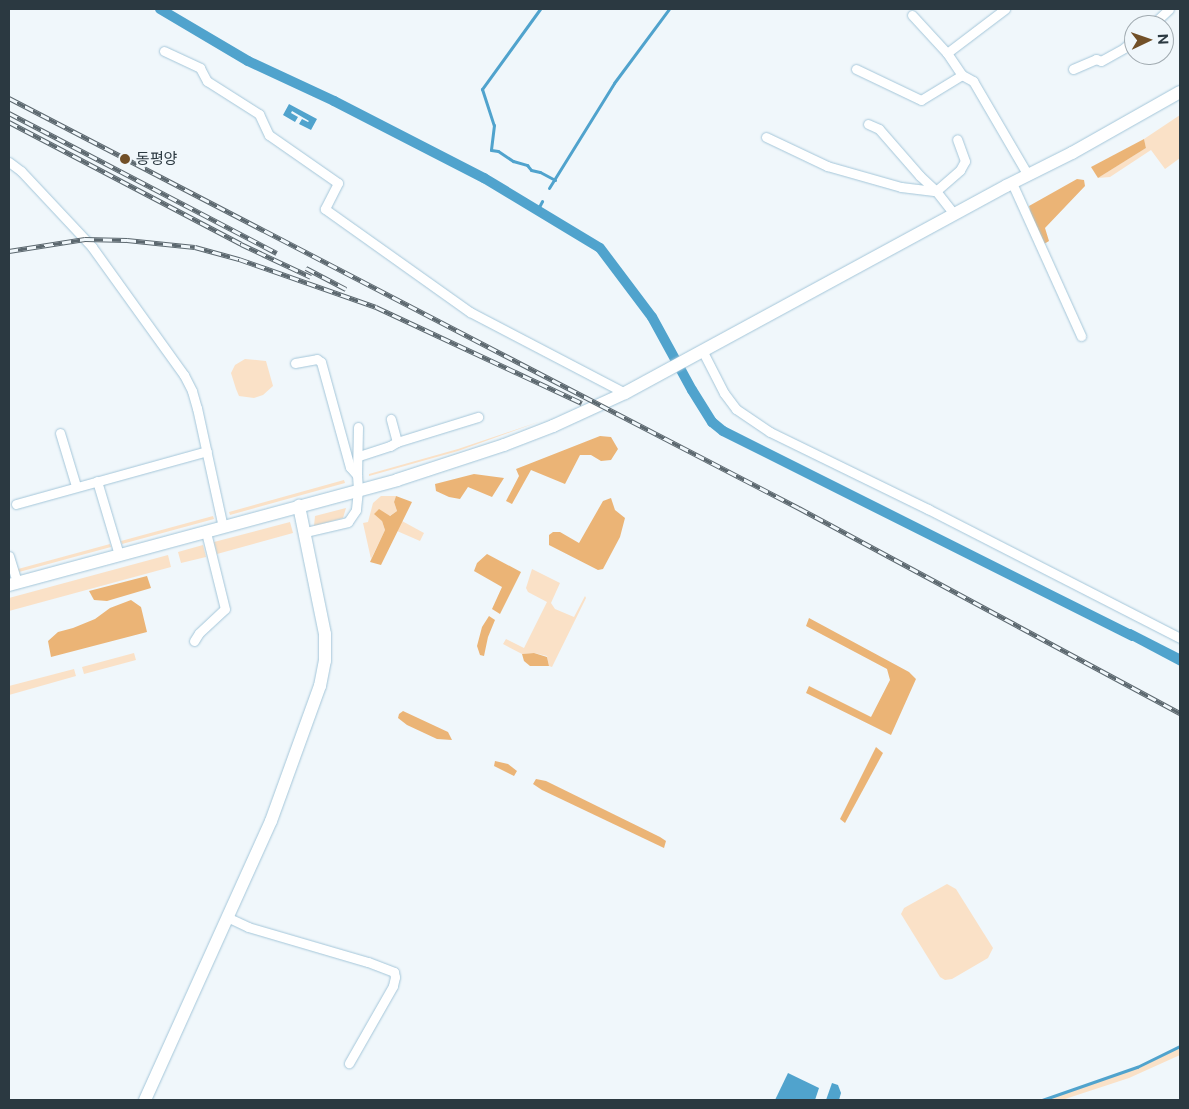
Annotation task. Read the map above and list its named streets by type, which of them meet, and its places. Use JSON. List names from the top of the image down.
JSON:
{
  "places": ["동평양"],
  "north": "right"
}
